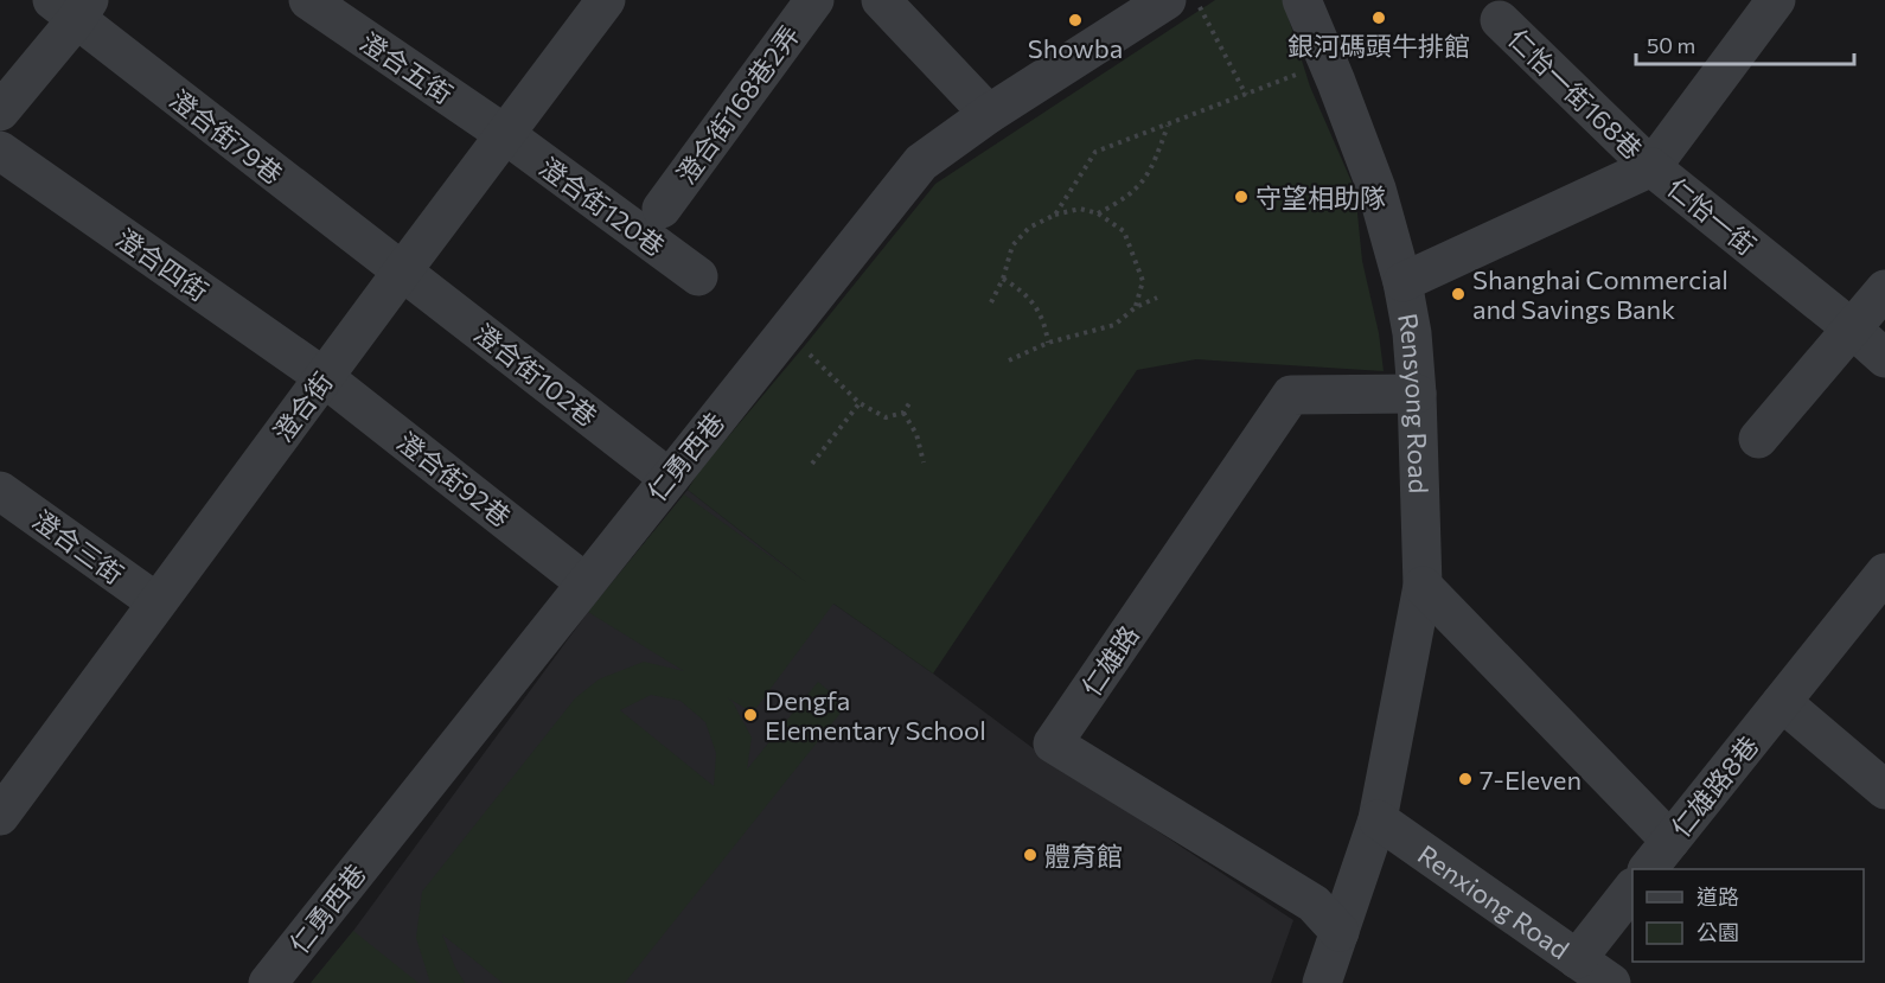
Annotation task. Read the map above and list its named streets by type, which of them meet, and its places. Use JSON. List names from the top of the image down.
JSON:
{
  "streets": {
    "street": [
      "澄合五街",
      "仁怡一街168巷",
      "澄合街168巷2弄",
      "澄合街79巷",
      "澄合街120巷",
      "仁怡一街",
      "澄合四街",
      "澄合街102巷",
      "Rensyong Road",
      "澄合街",
      "仁勇西巷",
      "澄合街92巷",
      "澄合三街",
      "仁雄路",
      "仁雄路8巷",
      "Renxiong Road"
    ]
  },
  "crossings": [
    ["澄合五街", "澄合街120巷"],
    ["澄合五街", "澄合街"],
    ["仁怡一街168巷", "仁怡一街"],
    ["澄合街79巷", "澄合街102巷"],
    ["澄合街79巷", "澄合街"],
    ["澄合街120巷", "澄合街"],
    ["仁怡一街", "Rensyong Road"],
    ["澄合四街", "澄合街"],
    ["澄合四街", "澄合街92巷"],
    ["澄合街102巷", "澄合街"],
    ["澄合街102巷", "仁勇西巷"],
    ["Rensyong Road", "仁雄路"],
    ["Rensyong Road", "Renxiong Road"],
    ["澄合街", "澄合街92巷"],
    ["澄合街", "澄合三街"],
    ["仁勇西巷", "澄合街92巷"]
  ],
  "places": [
    "銀河碼頭牛排館",
    "Showba",
    "守望相助隊",
    "Shanghai Commercial and Savings Bank",
    "Dengfa Elementary School",
    "7-Eleven",
    "體育館"
  ],
  "legend": ["道路", "公園"],
  "scale_bar": "50 m"
}
